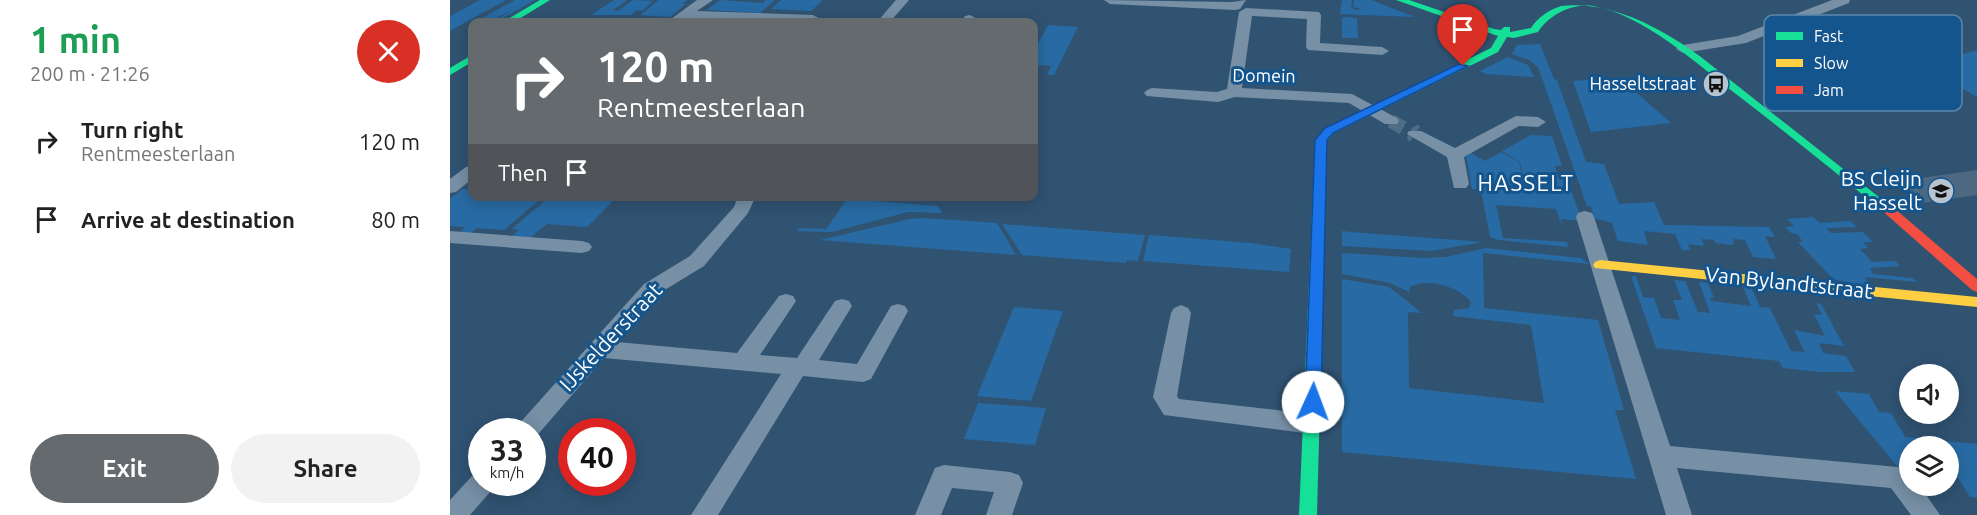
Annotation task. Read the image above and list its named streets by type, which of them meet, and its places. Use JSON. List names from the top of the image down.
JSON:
{
  "streets": {
    "street": ["Domein", "Van Bylandtstraat", "IJskelderstraat"]
  },
  "districts": ["HASSELT"],
  "places": {
    "bus stop": ["Hasseltstraat"],
    "school or university": ["BS Cleijn Hasselt"]
  },
  "legend": ["Fast", "Slow", "Jam"],
  "page": {
    "heading": ["1 min", "200 m · 21:26"],
    "turn": ["120 m", "Rentmeesterlaan"],
    "list": [
      {
        "name": "Turn right",
        "note": "Rentmeesterlaan",
        "value": "120 m"
      },
      {
        "name": "Arrive at destination",
        "value": "80 m"
      }
    ],
    "then": "Then",
    "speed": "33 km/h",
    "limit": "40",
    "buttons": ["Exit", "Share"]
  }
}
